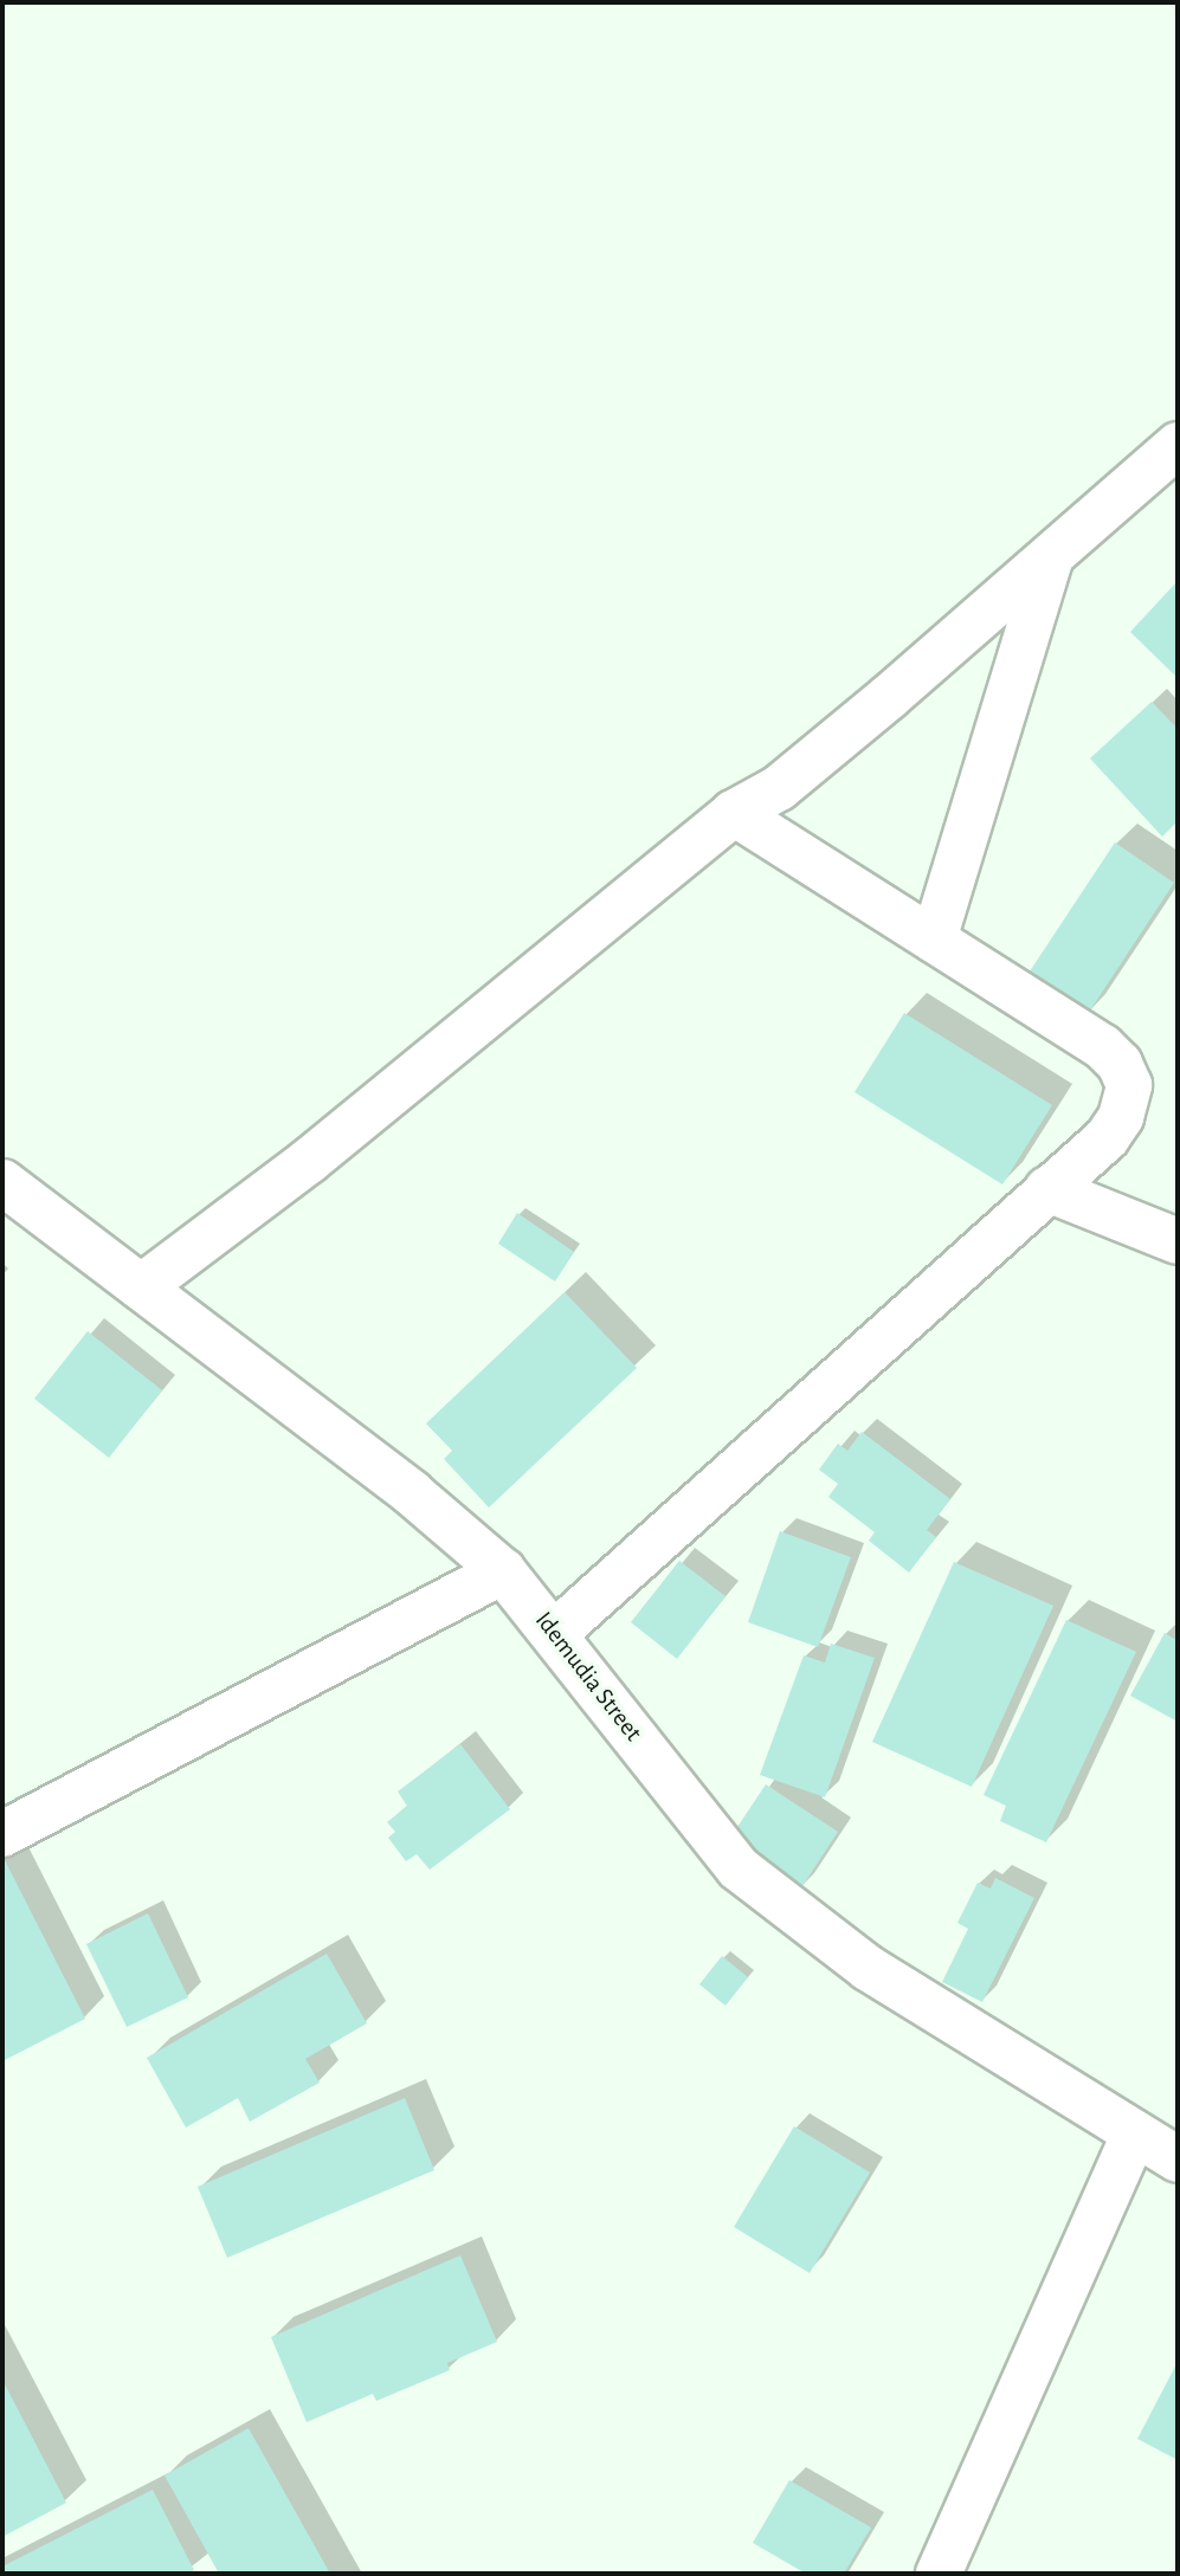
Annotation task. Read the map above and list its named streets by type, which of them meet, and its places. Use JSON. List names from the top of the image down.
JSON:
{
  "streets": {
    "street": ["Idemudia Street"]
  }
}
